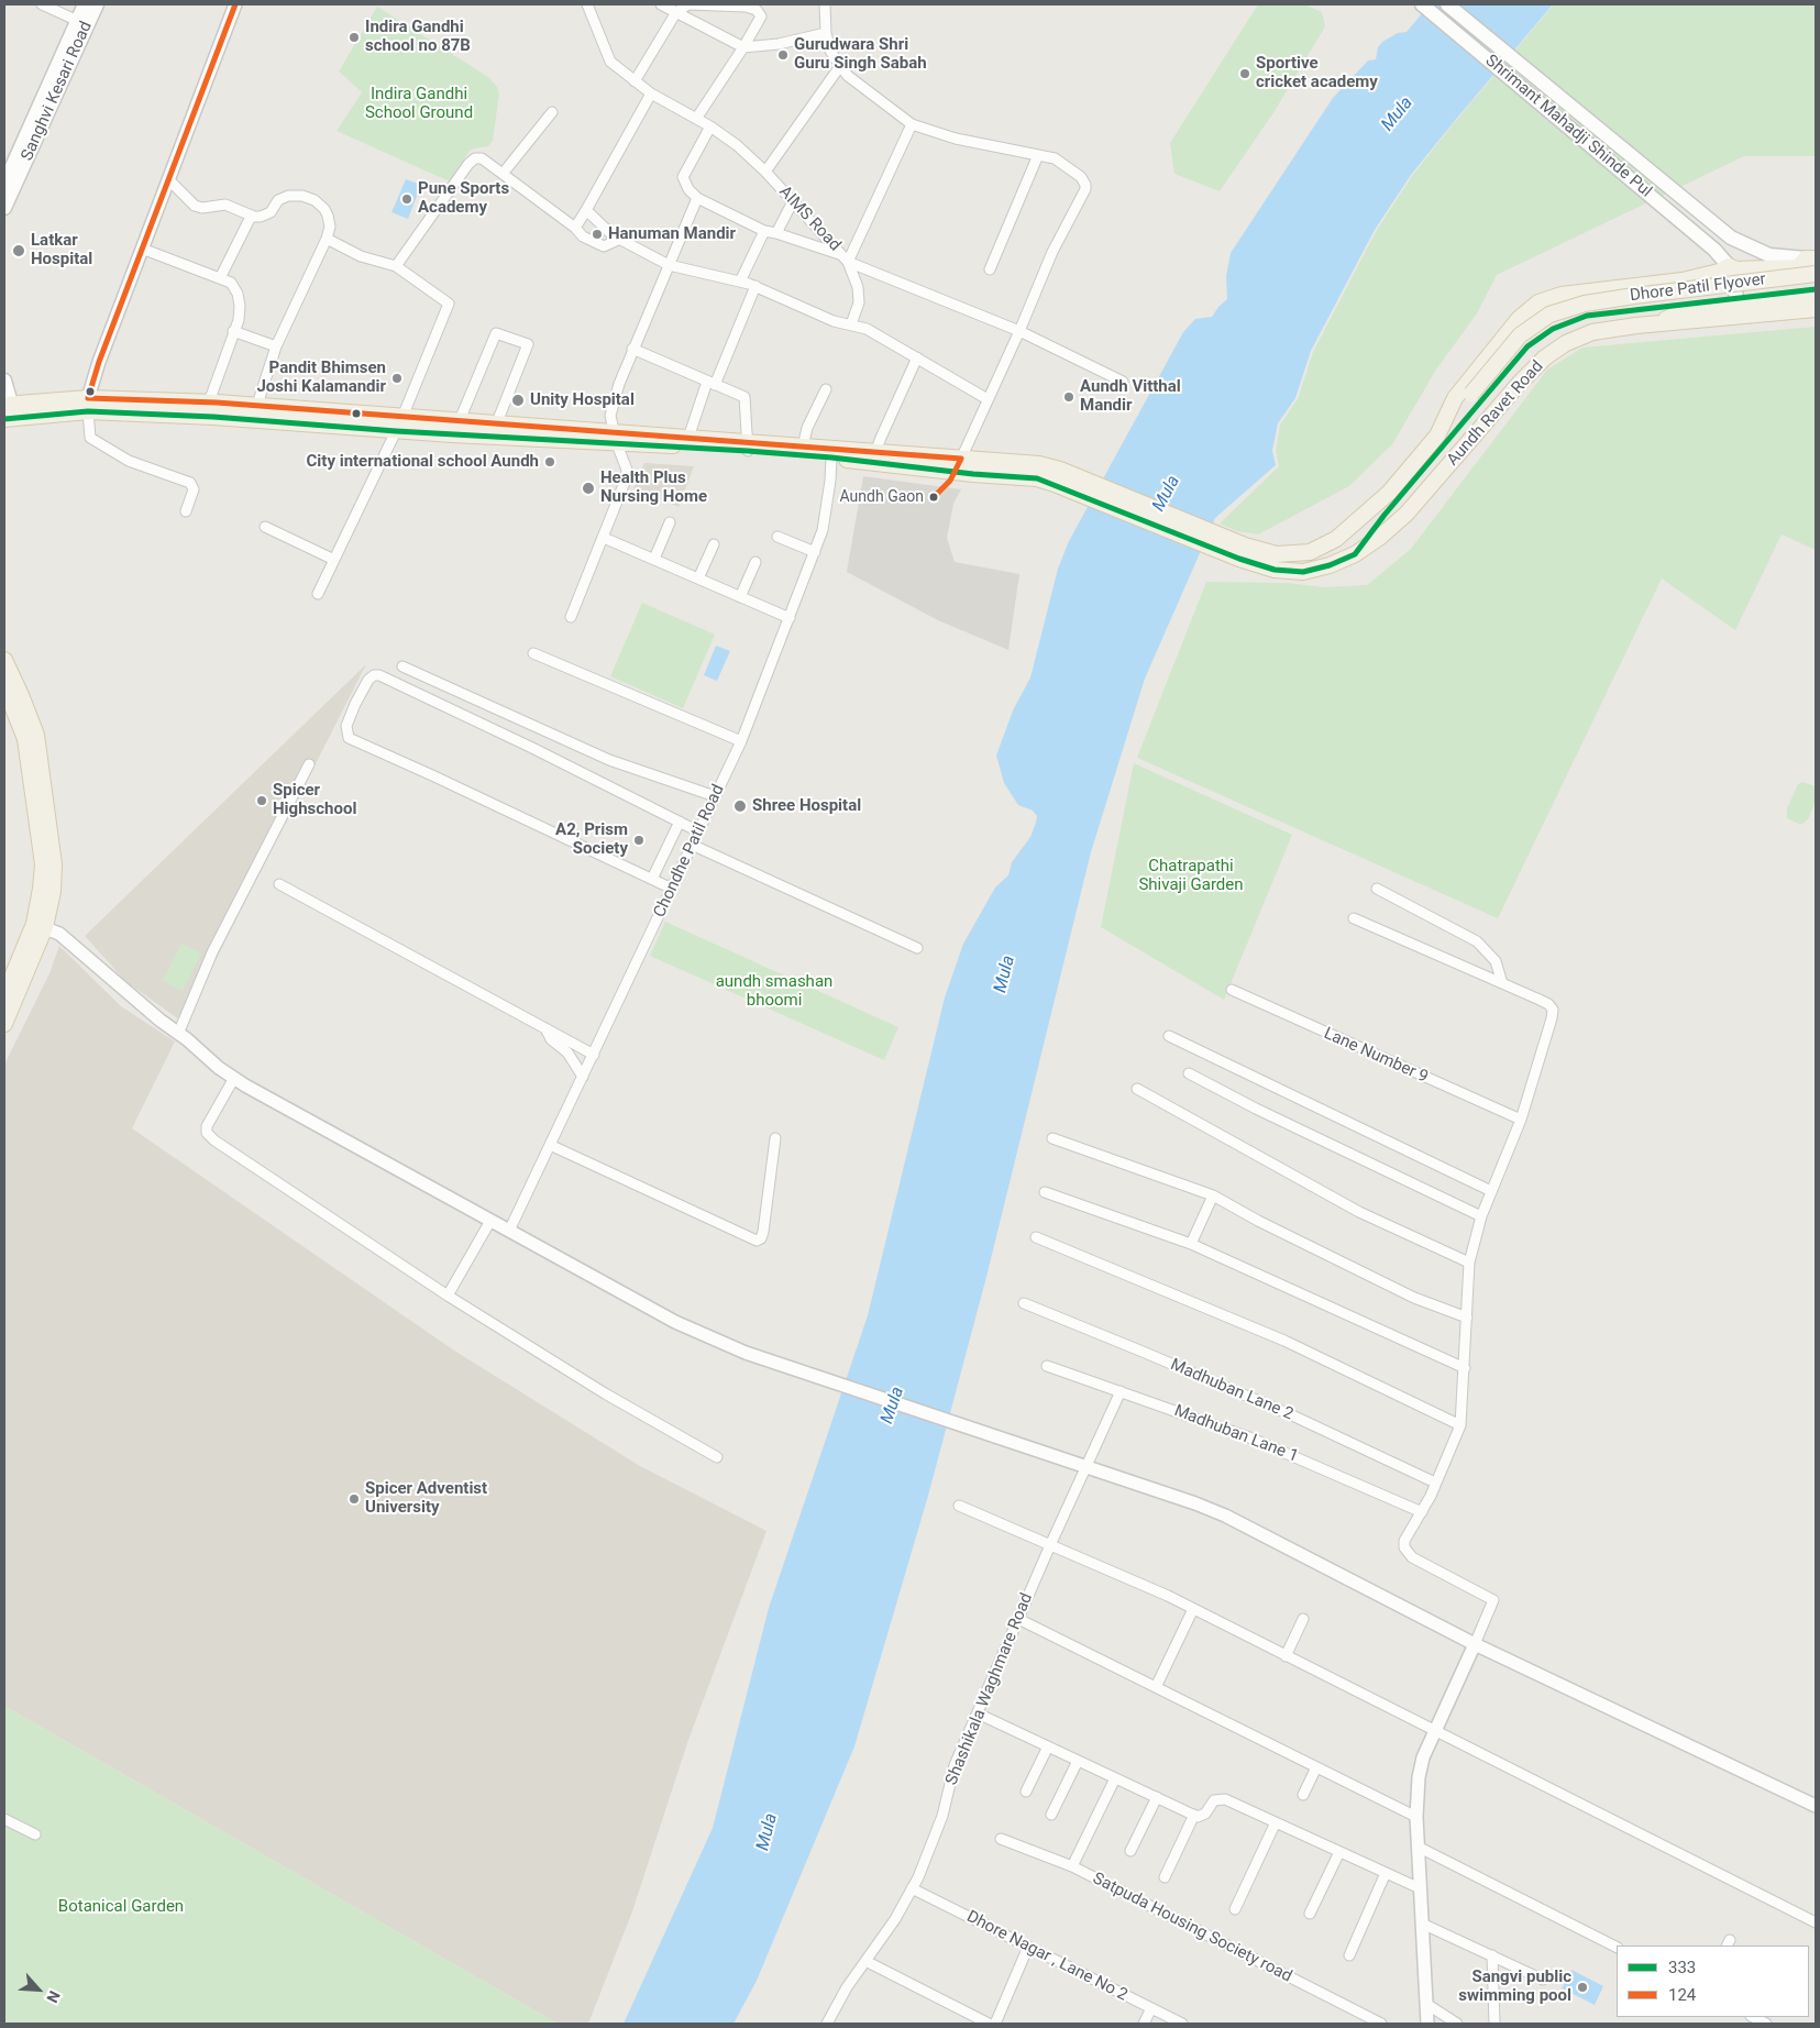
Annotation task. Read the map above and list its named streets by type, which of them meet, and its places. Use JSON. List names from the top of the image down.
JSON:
{
  "streets": {
    "main road": [
      "Sanghvi Kesari Road",
      "Shrimant Mahadji Shinde Pul",
      "Dhore Patil Flyover",
      "Aundh Ravet Road"
    ],
    "street": [
      "AIMS Road",
      "Chondhe Patil Road",
      "Lane Number 9",
      "Madhuban Lane 2",
      "Madhuban Lane 1",
      "Shashikala Waghmare Road",
      "Satpuda Housing Society road",
      "Dhore Nagar , Lane No 2"
    ]
  },
  "crossings": [
    ["Shrimant Mahadji Shinde Pul", "Aundh Ravet Road"],
    ["Dhore Patil Flyover", "Aundh Ravet Road"],
    ["Madhuban Lane 1", "Shashikala Waghmare Road"],
    ["Shashikala Waghmare Road", "Dhore Nagar , Lane No 2"]
  ],
  "water": ["Mula"],
  "parks": [
    "Indira Gandhi School Ground",
    "Chatrapathi Shivaji Garden",
    "aundh smashan bhoomi",
    "Botanical Garden"
  ],
  "places": [
    "Indira Gandhi school no 87B",
    "Gurudwara Shri Guru Singh Sabah",
    "Sportive cricket academy",
    "Pune Sports Academy",
    "Hanuman Mandir",
    "Latkar Hospital",
    "Pandit Bhimsen Joshi Kalamandir",
    "Aundh Vitthal Mandir",
    "Unity Hospital",
    "City international school Aundh",
    "Health Plus Nursing Home",
    "Aundh Gaon",
    "Spicer Highschool",
    "Shree Hospital",
    "A2, Prism Society",
    "Spicer Adventist University",
    "Sangvi public swimming pool"
  ],
  "lines": ["transit line 124", "transit line 333"],
  "legend": ["333", "124"],
  "north": "bottom right"
}
